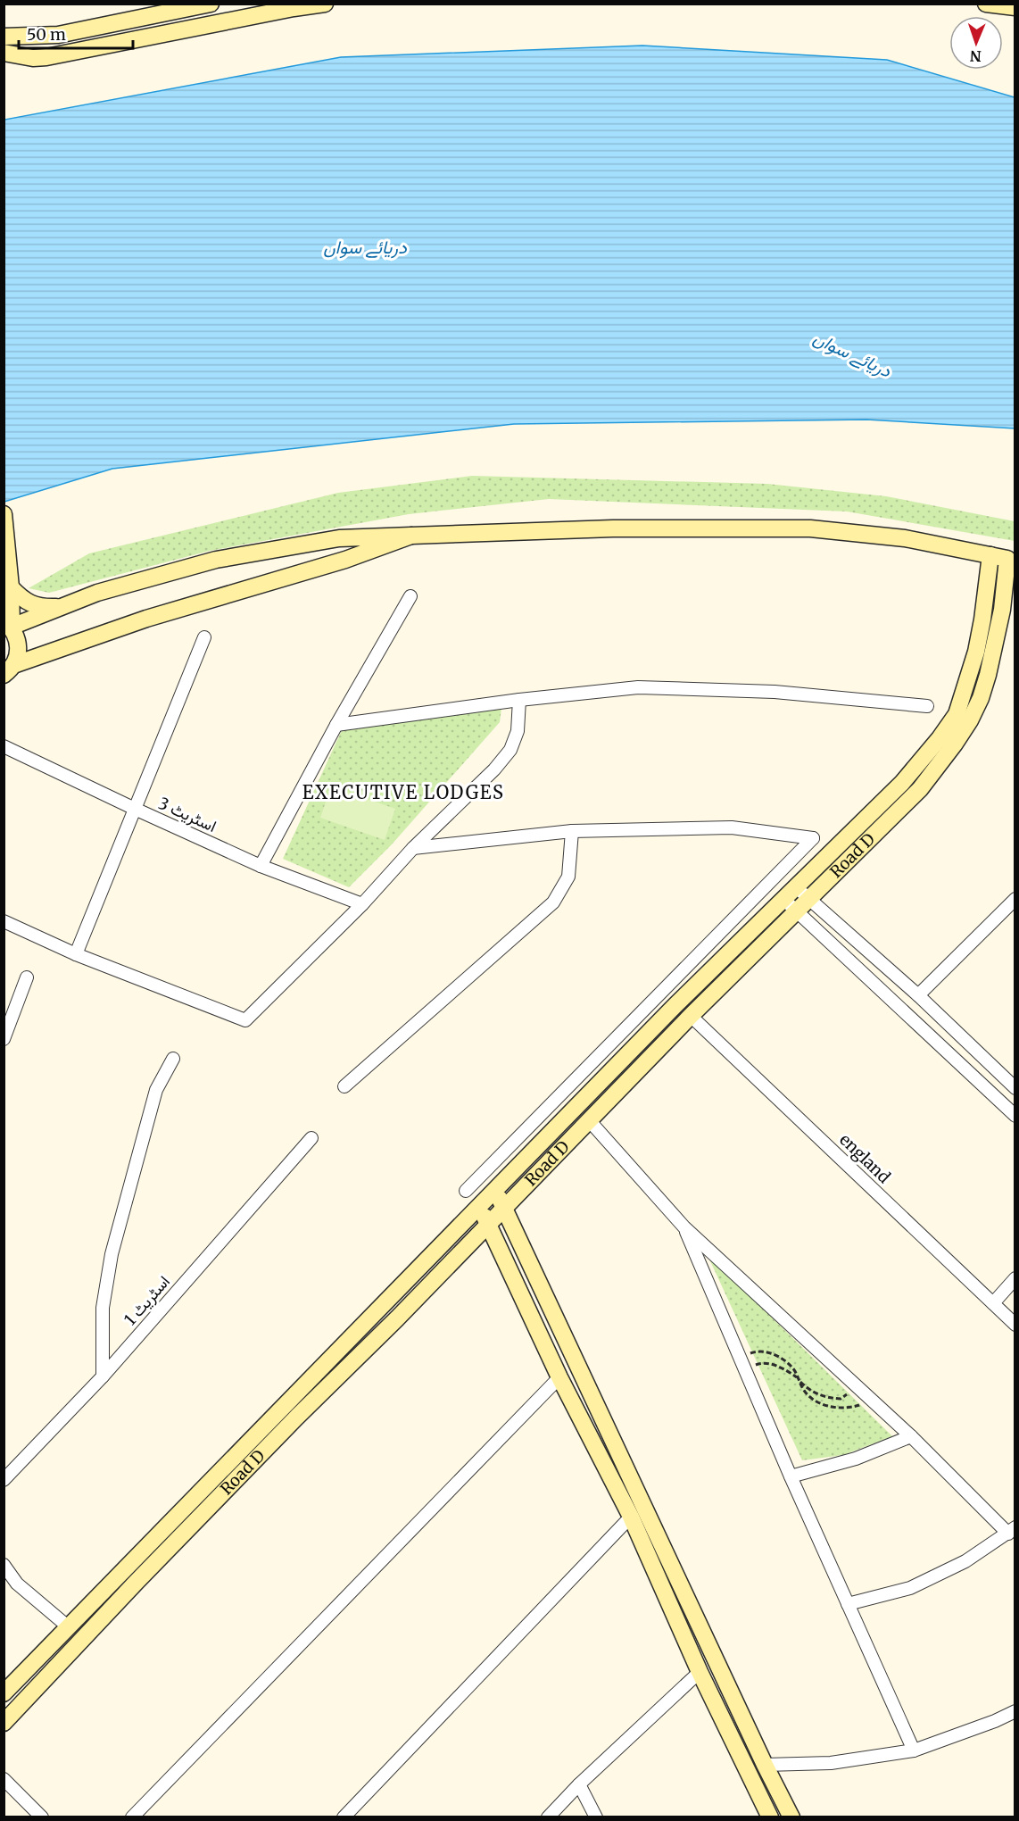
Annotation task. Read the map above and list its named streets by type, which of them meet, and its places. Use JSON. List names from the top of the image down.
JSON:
{
  "streets": {
    "street": [
      "اسٹریٹ 3",
      "Road D",
      "england",
      "اسٹریٹ 1"
    ]
  },
  "crossings": [
    ["Road D", "england"]
  ],
  "districts": ["EXECUTIVE LODGES"],
  "water": ["دریائے سواں"],
  "scale_bar": "50 m",
  "north": "bottom"
}
